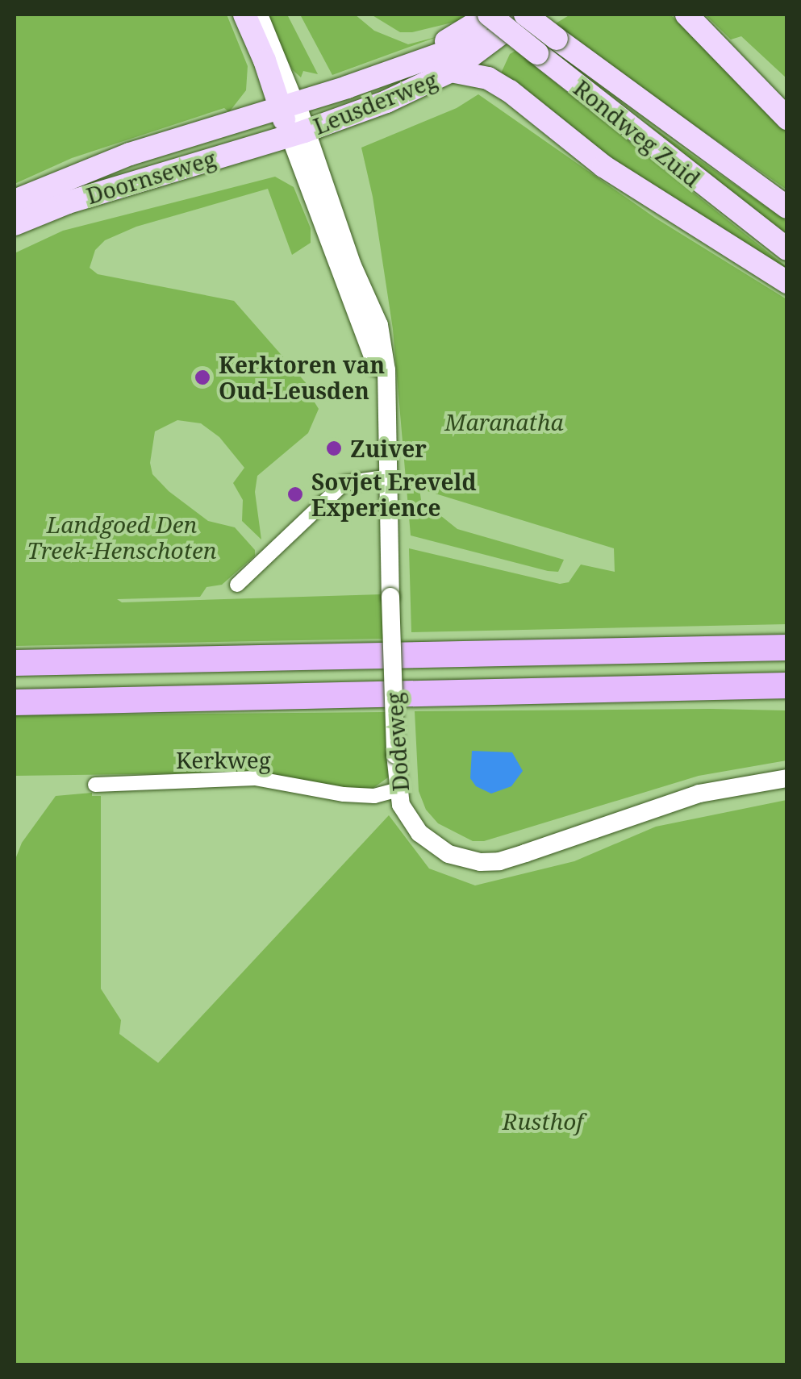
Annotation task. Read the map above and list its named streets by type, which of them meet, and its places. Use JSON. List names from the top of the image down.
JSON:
{
  "streets": {
    "main road": [
      "Leusderweg",
      "Rondweg Zuid",
      "Doornseweg",
      "Dodeweg"
    ],
    "street": ["Kerkweg"]
  },
  "crossings": [
    ["Leusderweg", "Rondweg Zuid"],
    ["Leusderweg", "Doornseweg"],
    ["Leusderweg", "Dodeweg"],
    ["Doornseweg", "Dodeweg"],
    ["Dodeweg", "Kerkweg"]
  ],
  "parks": ["Maranatha", "Landgoed Den Treek-Henschoten", "Rusthof"],
  "places": ["Kerktoren van Oud-Leusden", "Zuiver", "Sovjet Ereveld Experience"]
}
